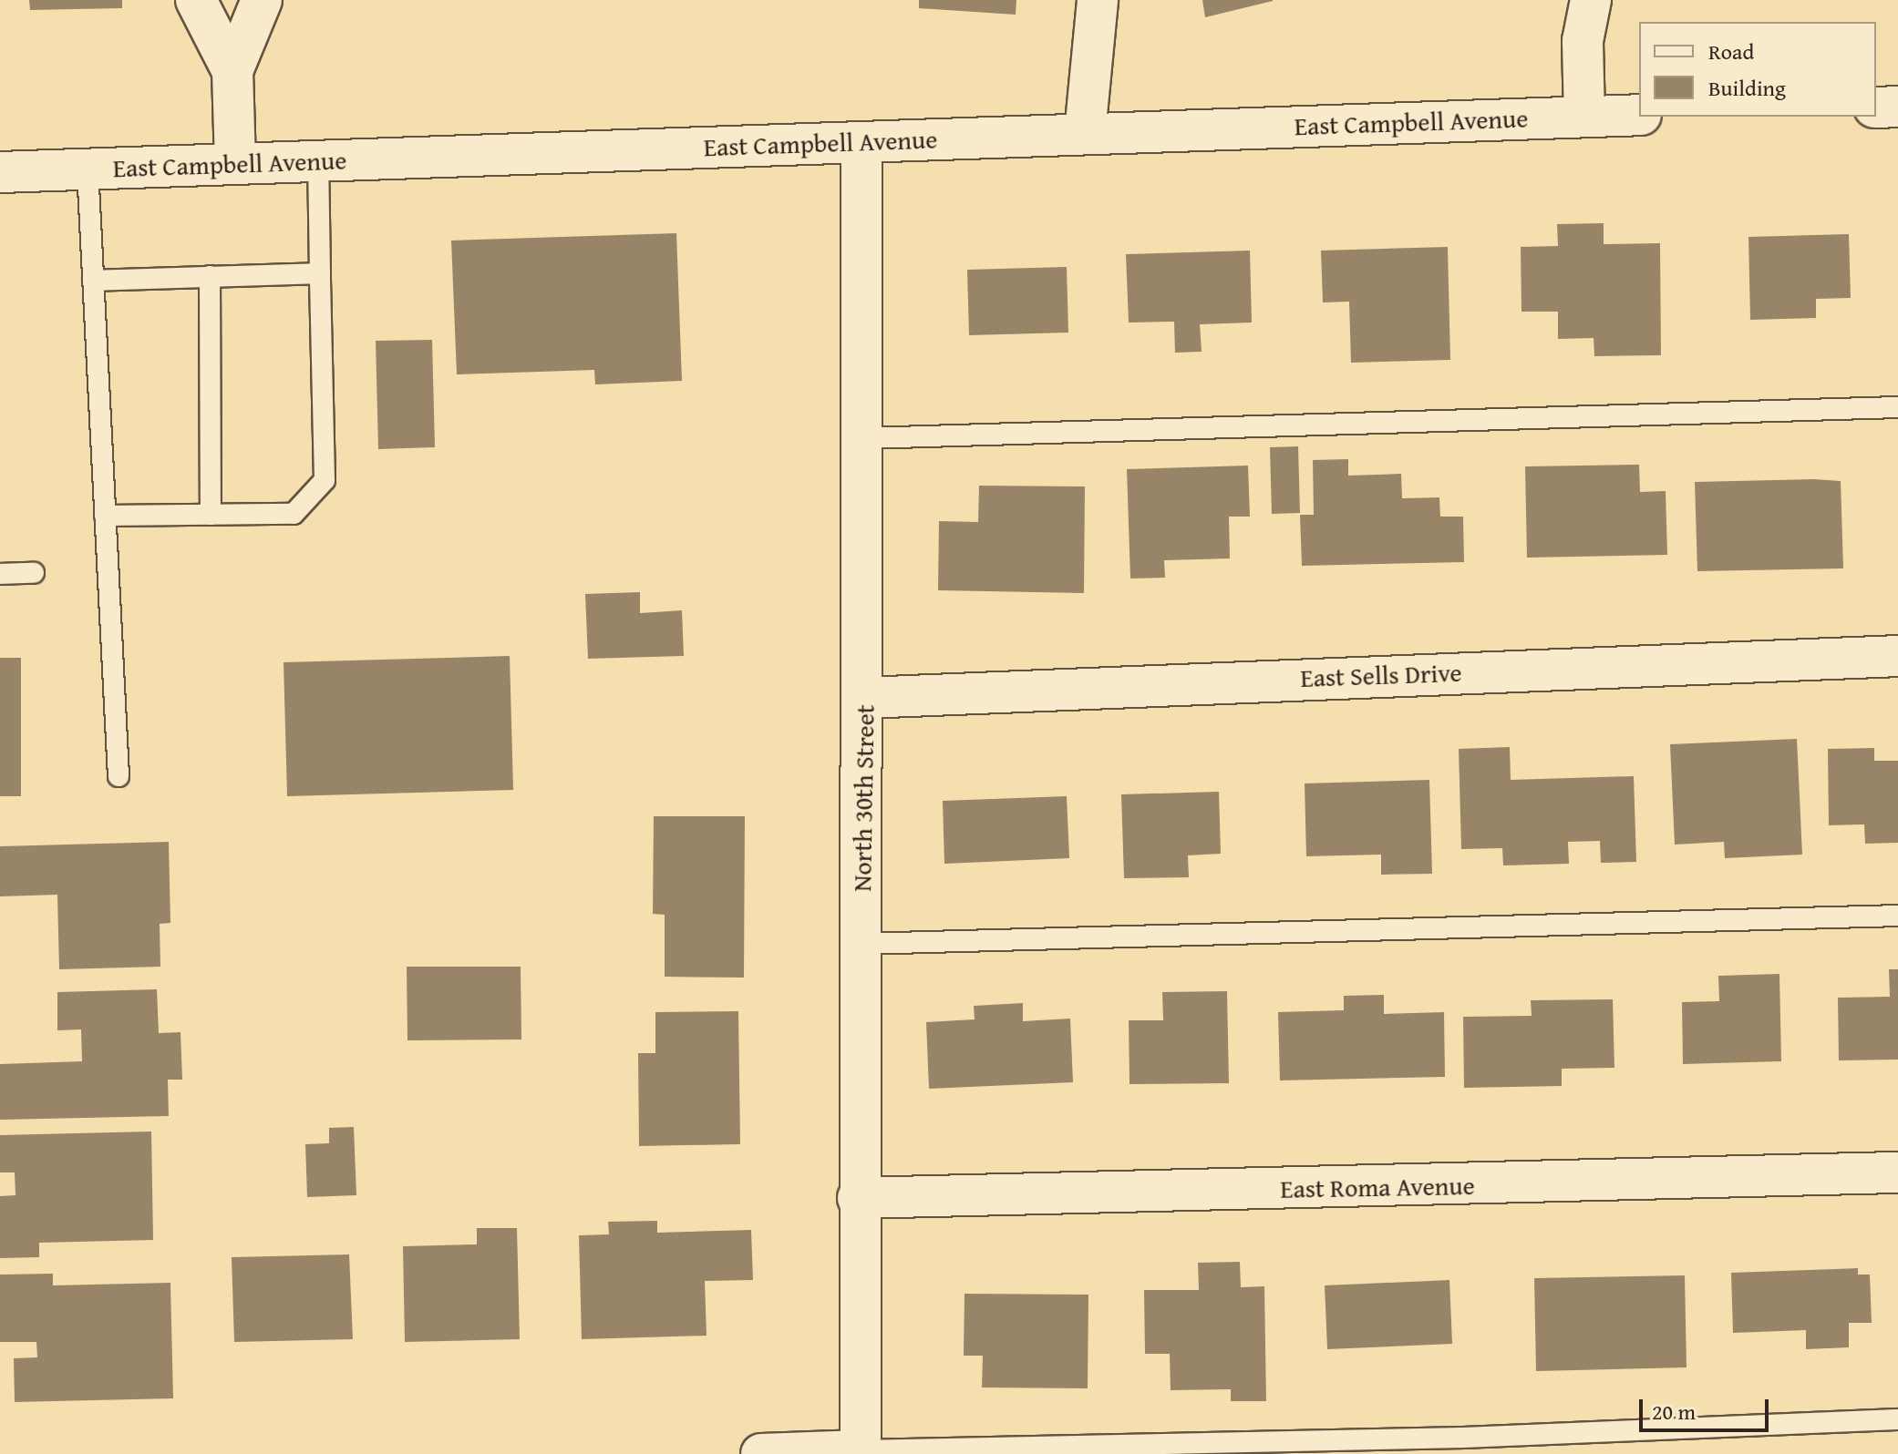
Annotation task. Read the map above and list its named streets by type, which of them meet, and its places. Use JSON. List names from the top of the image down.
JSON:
{
  "streets": {
    "street": [
      "East Campbell Avenue",
      "East Sells Drive",
      "North 30th Street",
      "East Roma Avenue"
    ]
  },
  "crossings": [
    ["East Campbell Avenue", "North 30th Street"],
    ["East Sells Drive", "North 30th Street"],
    ["North 30th Street", "East Roma Avenue"]
  ],
  "legend": ["Road", "Building"],
  "scale_bar": "20 m"
}
